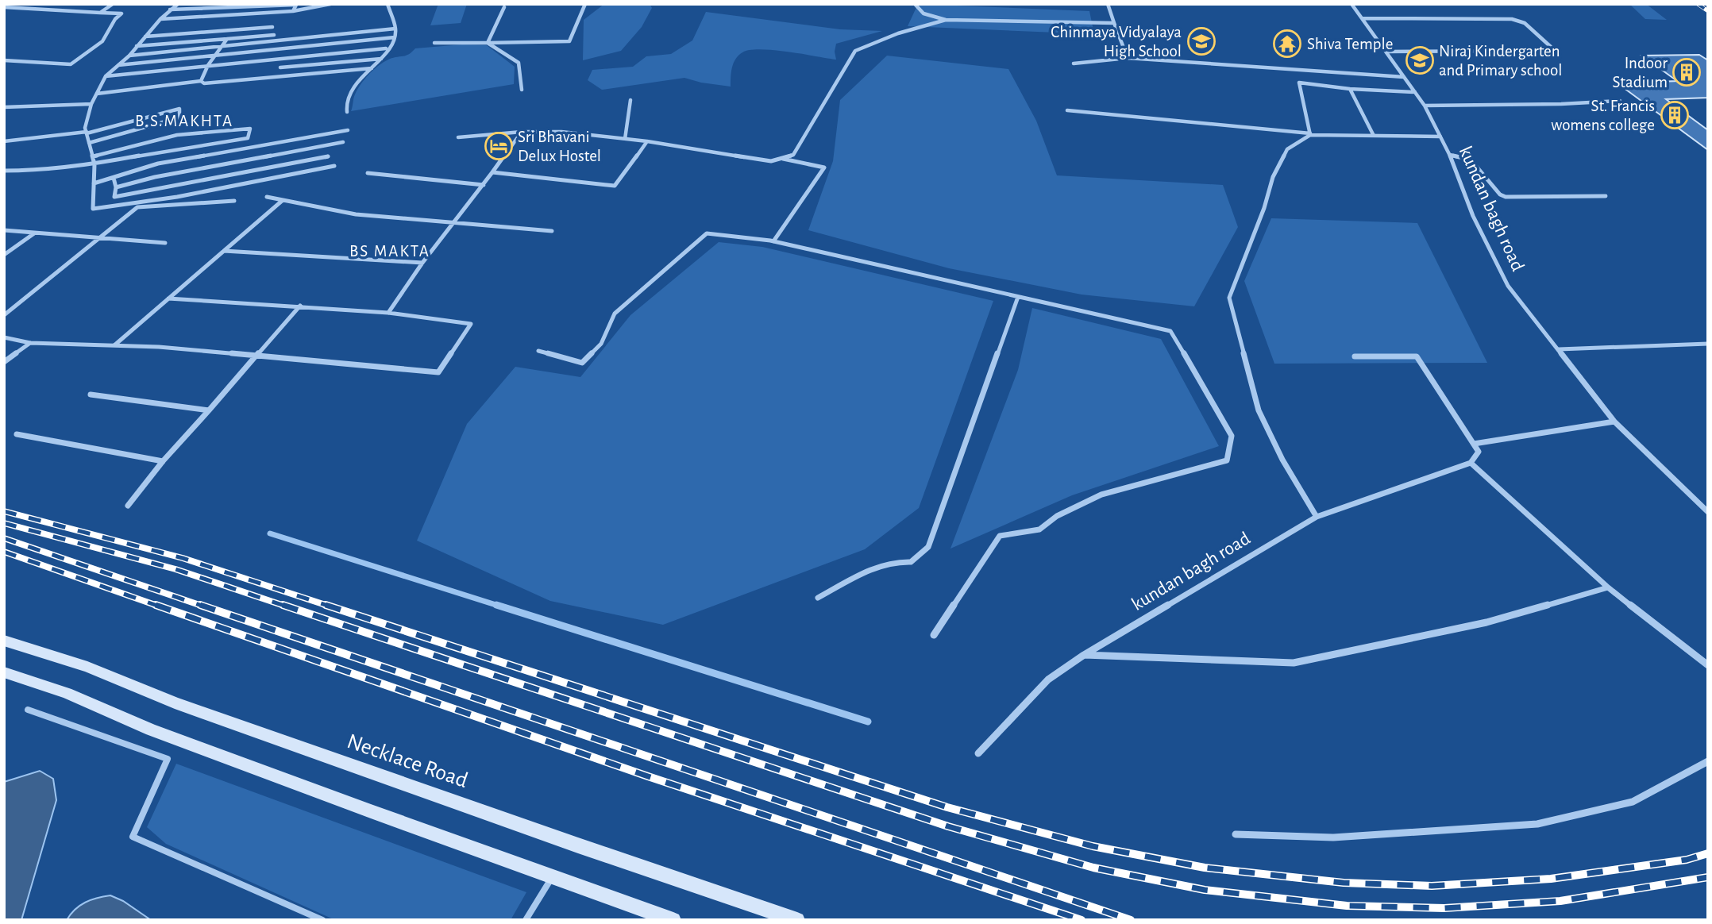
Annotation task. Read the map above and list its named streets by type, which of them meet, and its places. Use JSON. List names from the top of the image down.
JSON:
{
  "streets": {
    "main road": ["Necklace Road"],
    "street": ["kundan bagh road"]
  },
  "districts": ["B.S.MAKHTA", "BS MAKTA"],
  "places": {
    "school or university": ["Chinmaya Vidyalaya High School", "Niraj Kindergarten and Primary school"],
    "temple": ["Shiva Temple"],
    "building": ["Indoor Stadium", "St. Francis womens college"],
    "hotel": ["Sri Bhavani Delux Hostel"]
  }
}
